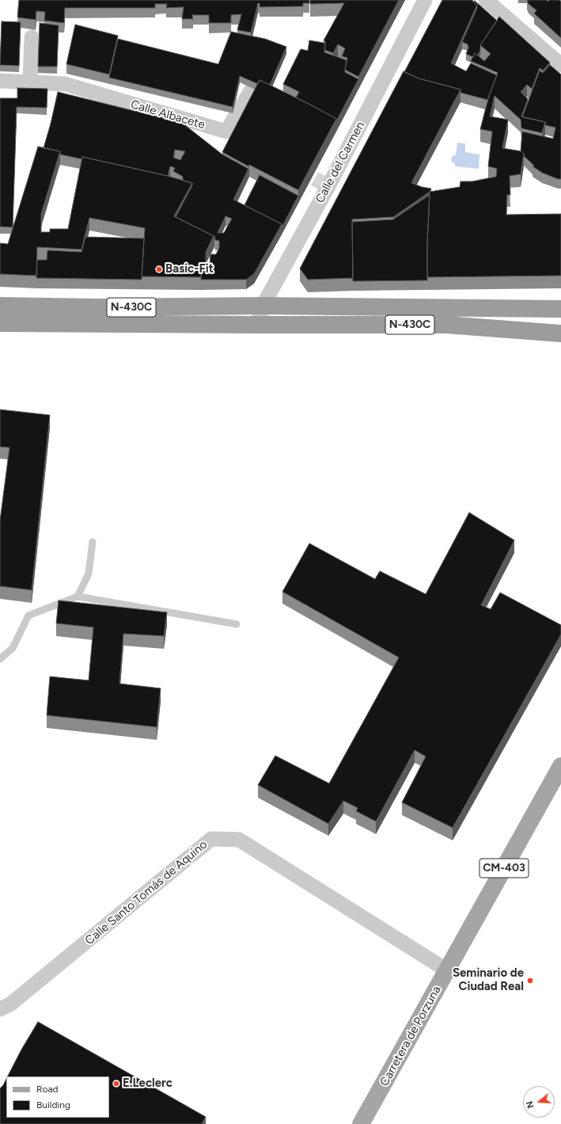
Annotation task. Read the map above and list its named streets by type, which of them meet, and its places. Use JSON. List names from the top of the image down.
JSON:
{
  "streets": {
    "highway": ["N-430C"],
    "main road": ["CM-403", "Carretera de Porzuna"],
    "street": ["Calle Albacete", "Calle del Carmen", "Calle Santo Tomás de Aquino"]
  },
  "crossings": [
    ["Calle del Carmen", "N-430C"],
    ["Calle Santo Tomás de Aquino", "Carretera de Porzuna"]
  ],
  "places": ["Basic-Fit", "Seminario de Ciudad Real", "E.Leclerc"],
  "legend": ["Road", "Building"],
  "north": "left"
}
